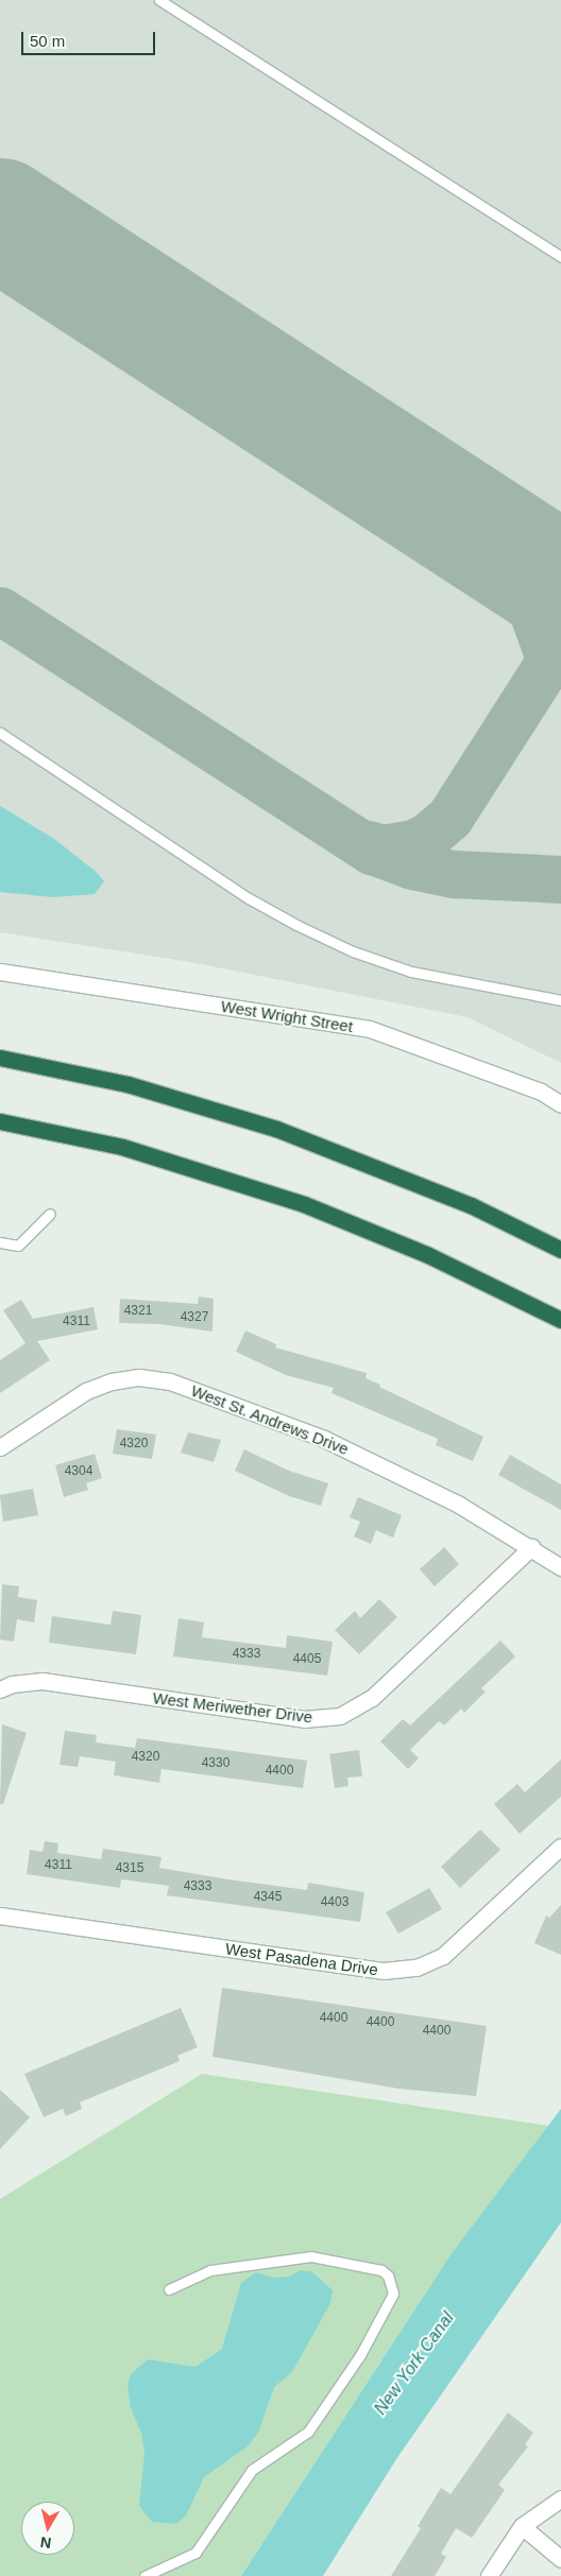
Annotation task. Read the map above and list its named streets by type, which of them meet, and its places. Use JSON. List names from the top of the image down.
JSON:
{
  "streets": {
    "street": [
      "West Wright Street",
      "West St. Andrews Drive",
      "West Meriwether Drive",
      "West Pasadena Drive"
    ]
  },
  "crossings": [
    ["West St. Andrews Drive", "West Meriwether Drive"]
  ],
  "water": ["New York Canal"],
  "house_numbers": [
    "4321",
    "4327",
    "4311",
    "4320",
    "4304",
    "4333",
    "4405",
    "4320",
    "4330",
    "4400",
    "4311",
    "4315",
    "4333",
    "4345",
    "4403",
    "4400",
    "4400",
    "4400"
  ],
  "scale_bar": "50 m",
  "north": "bottom"
}
